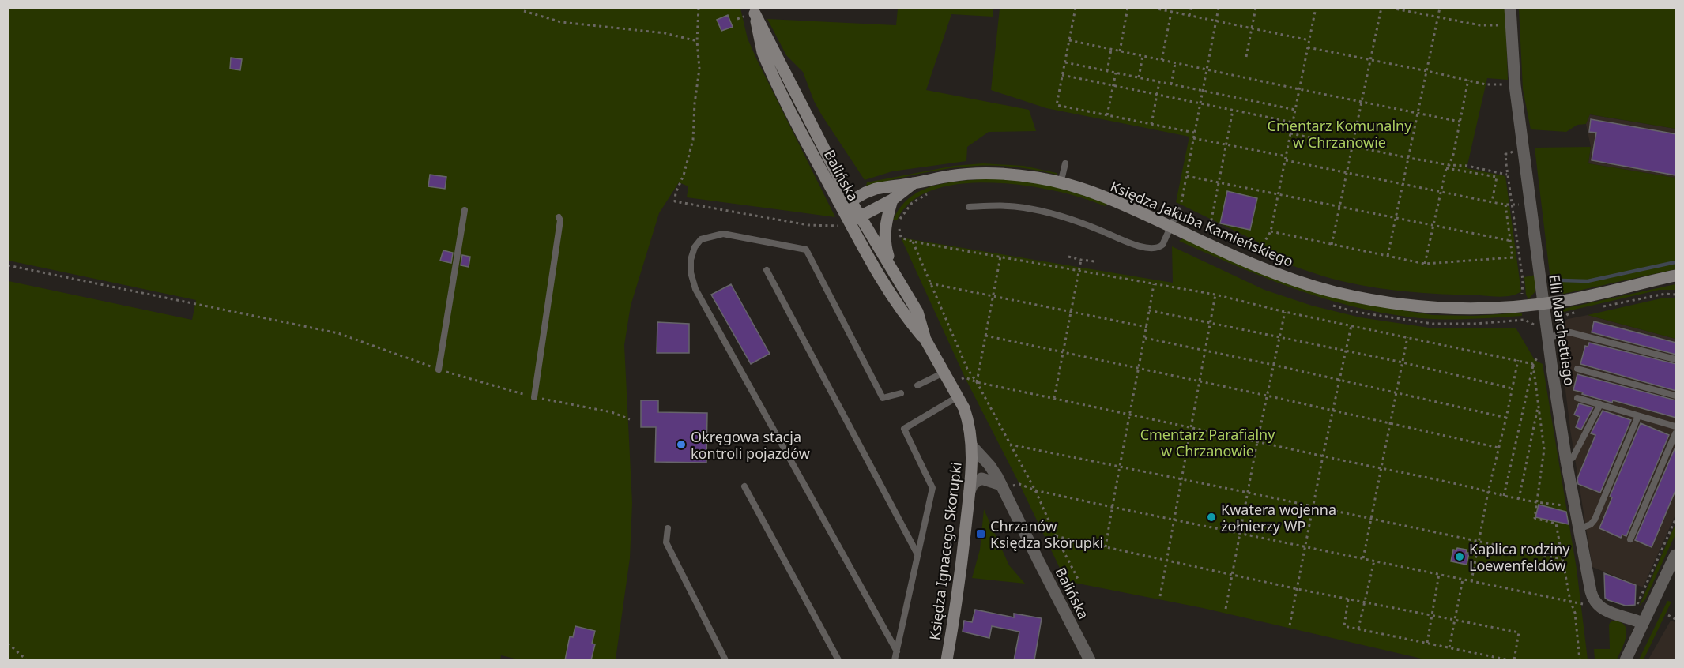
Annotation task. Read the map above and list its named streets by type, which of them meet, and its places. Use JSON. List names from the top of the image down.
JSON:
{
  "streets": {
    "main road": ["Balińska", "Księdza Jakuba Kamieńskiego", "Księdza Ignacego Skorupki"],
    "street": ["Elli Marchettiego"]
  },
  "crossings": [
    ["Balińska", "Księdza Jakuba Kamieńskiego"],
    ["Balińska", "Księdza Ignacego Skorupki"],
    ["Księdza Jakuba Kamieńskiego", "Elli Marchettiego"]
  ],
  "parks": ["Cmentarz Komunalny w Chrzanowie", "Cmentarz Parafialny w Chrzanowie"],
  "places": {
    "other": ["Okręgowa stacja kontroli pojazdów", "Kwatera wojenna żołnierzy WP", "Kaplica rodziny Loewenfeldów"],
    "transit": ["Chrzanów Księdza Skorupki"]
  }
}
